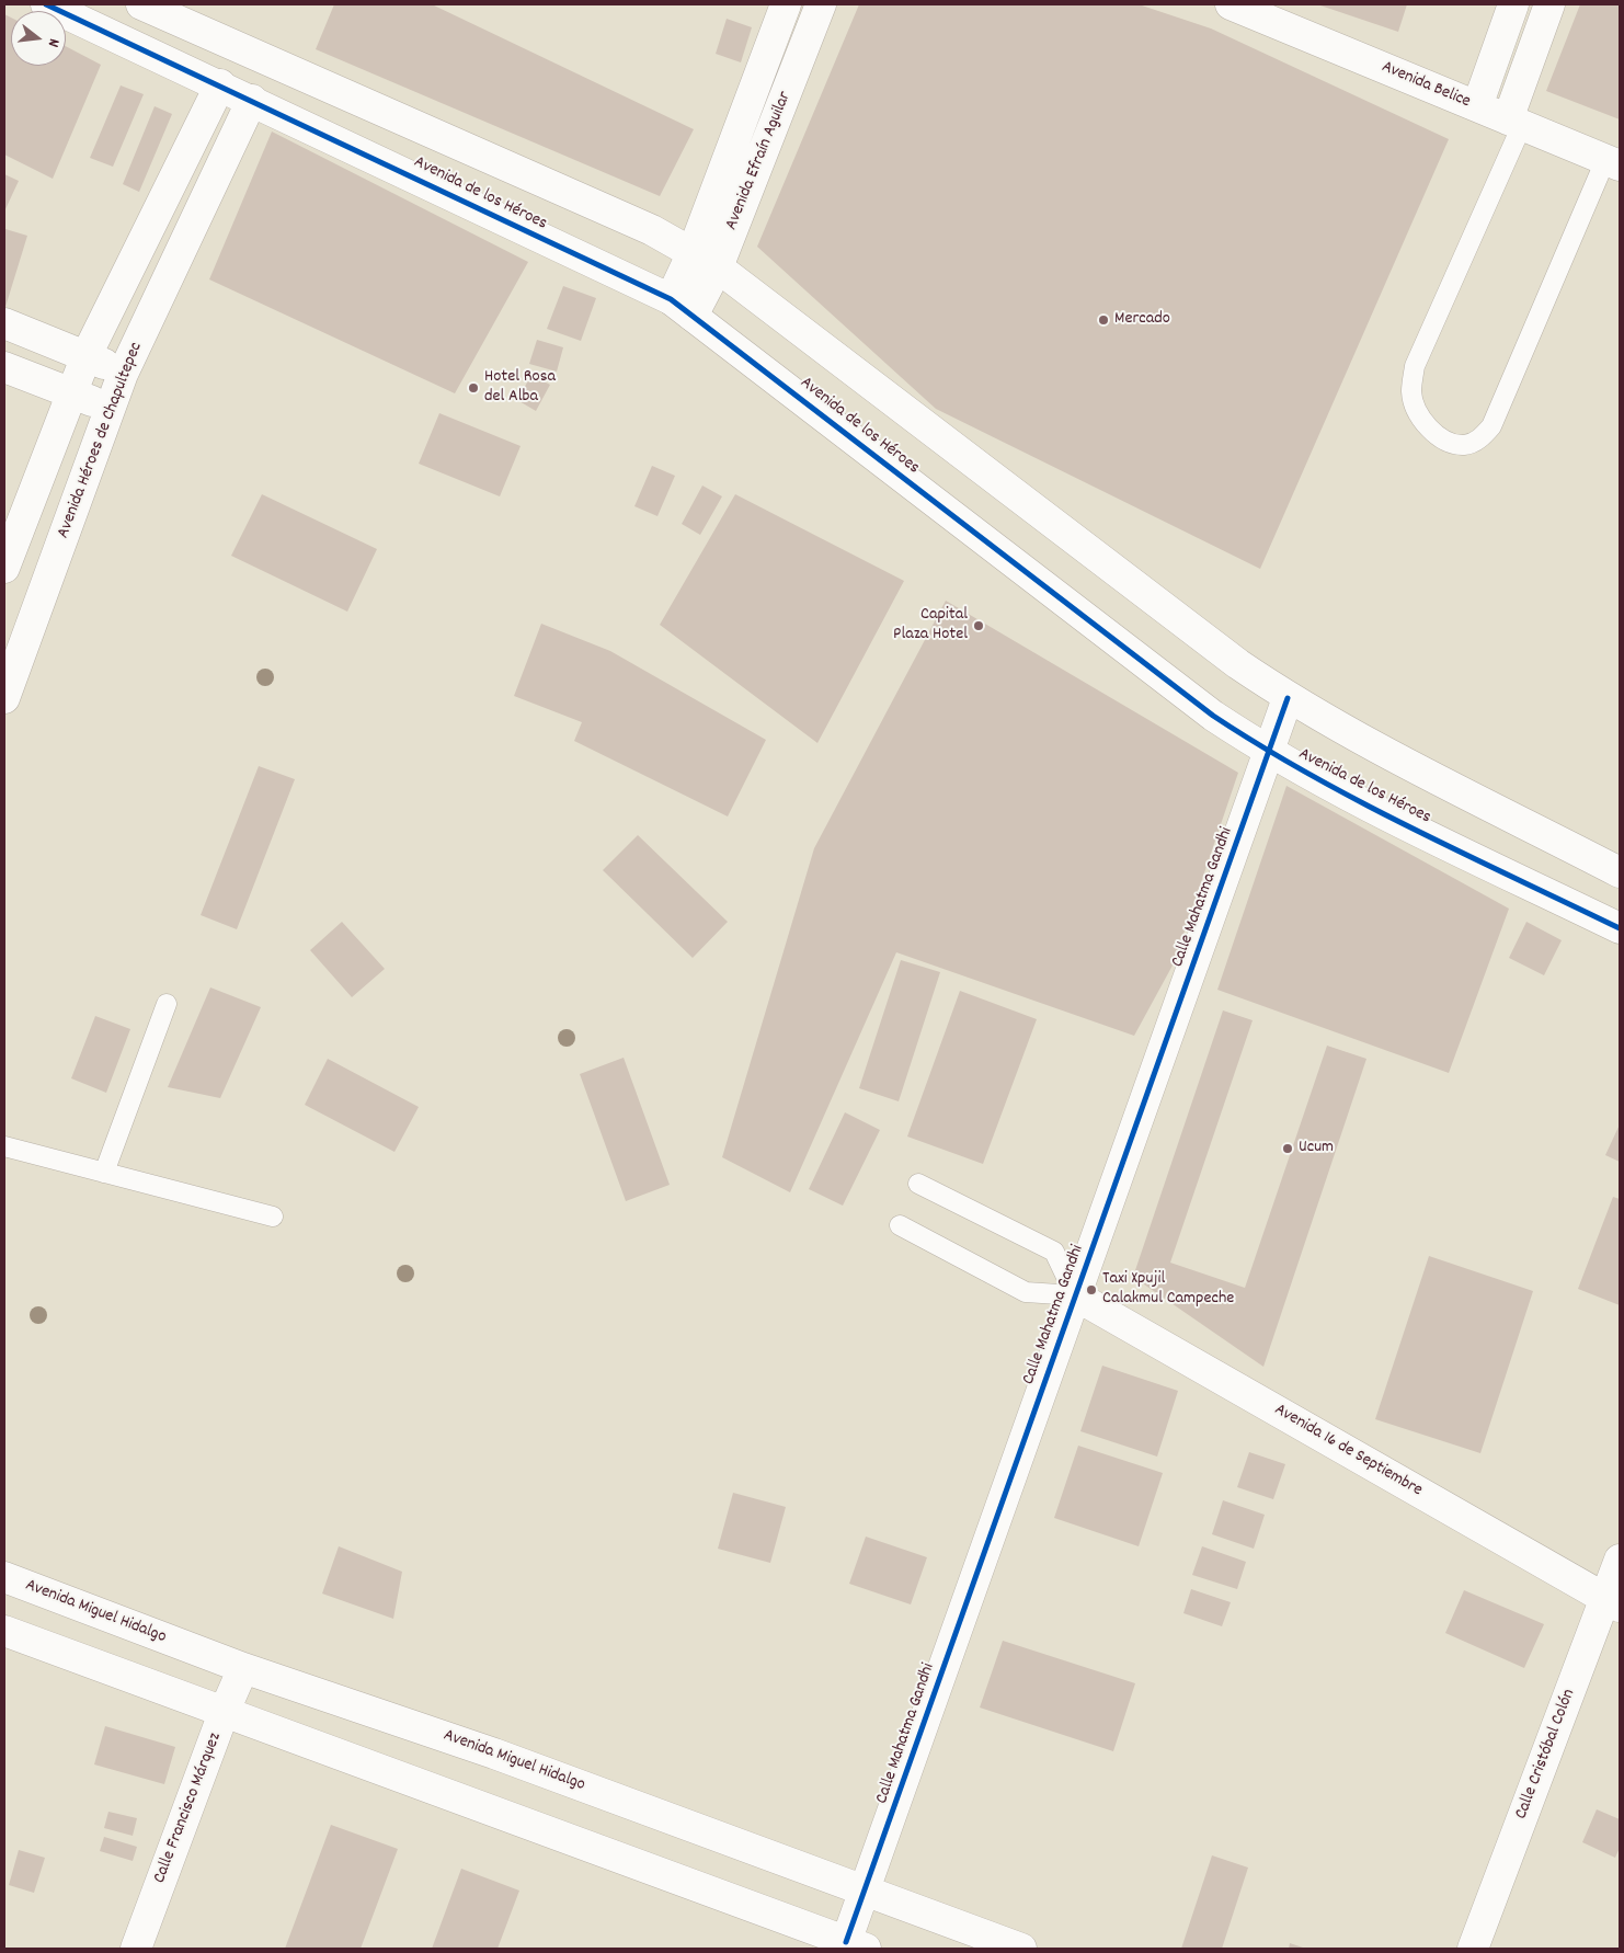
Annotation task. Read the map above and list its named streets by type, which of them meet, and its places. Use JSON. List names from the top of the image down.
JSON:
{
  "streets": {
    "street": [
      "Avenida Belice",
      "Avenida Efraín Aguilar",
      "Avenida de los Héroes",
      "Avenida Héroes de Chapultepec",
      "Calle Mahatma Gandhi",
      "Avenida 16 de Septiembre",
      "Avenida Miguel Hidalgo",
      "Calle Cristóbal Colón",
      "Calle Francisco Márquez"
    ]
  },
  "crossings": [
    ["Avenida Efraín Aguilar", "Avenida de los Héroes"],
    ["Avenida de los Héroes", "Avenida Héroes de Chapultepec"],
    ["Avenida de los Héroes", "Calle Mahatma Gandhi"],
    ["Calle Mahatma Gandhi", "Avenida 16 de Septiembre"],
    ["Calle Mahatma Gandhi", "Avenida Miguel Hidalgo"],
    ["Avenida 16 de Septiembre", "Calle Cristóbal Colón"],
    ["Avenida Miguel Hidalgo", "Calle Francisco Márquez"]
  ],
  "places": [
    "Mercado",
    "Hotel Rosa del Alba",
    "Capital Plaza Hotel",
    "Ucum",
    "Taxi Xpujil Calakmul Campeche"
  ],
  "north": "right"
}
